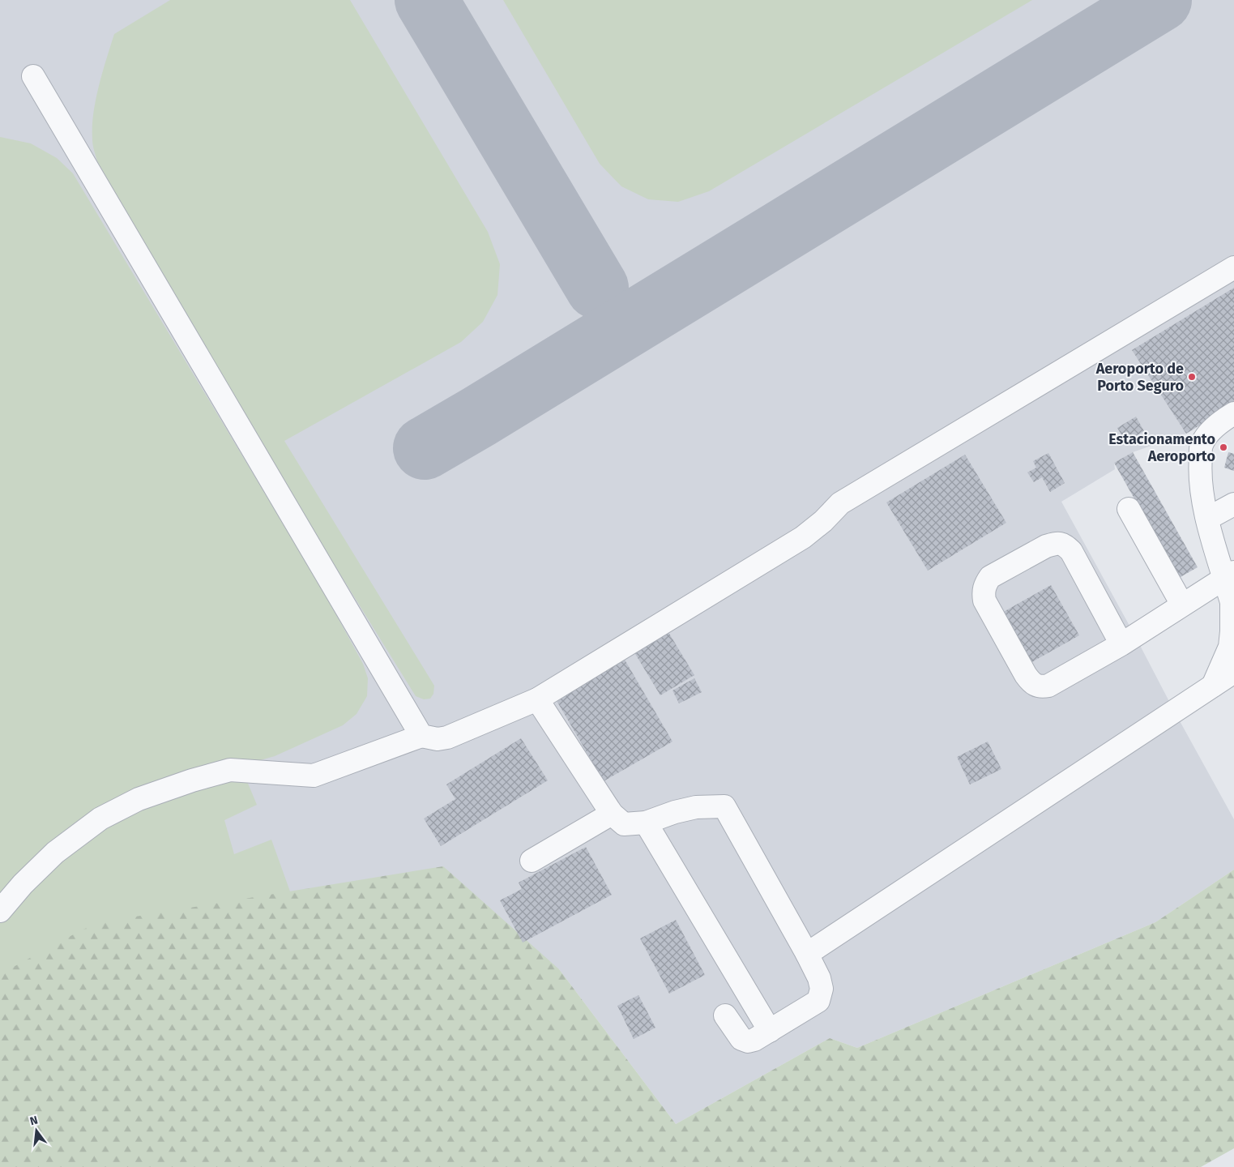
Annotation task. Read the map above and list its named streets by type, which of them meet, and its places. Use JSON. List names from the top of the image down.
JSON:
{
  "places": ["Aeroporto de Porto Seguro", "Estacionamento Aeroporto"],
  "north": "top"
}
